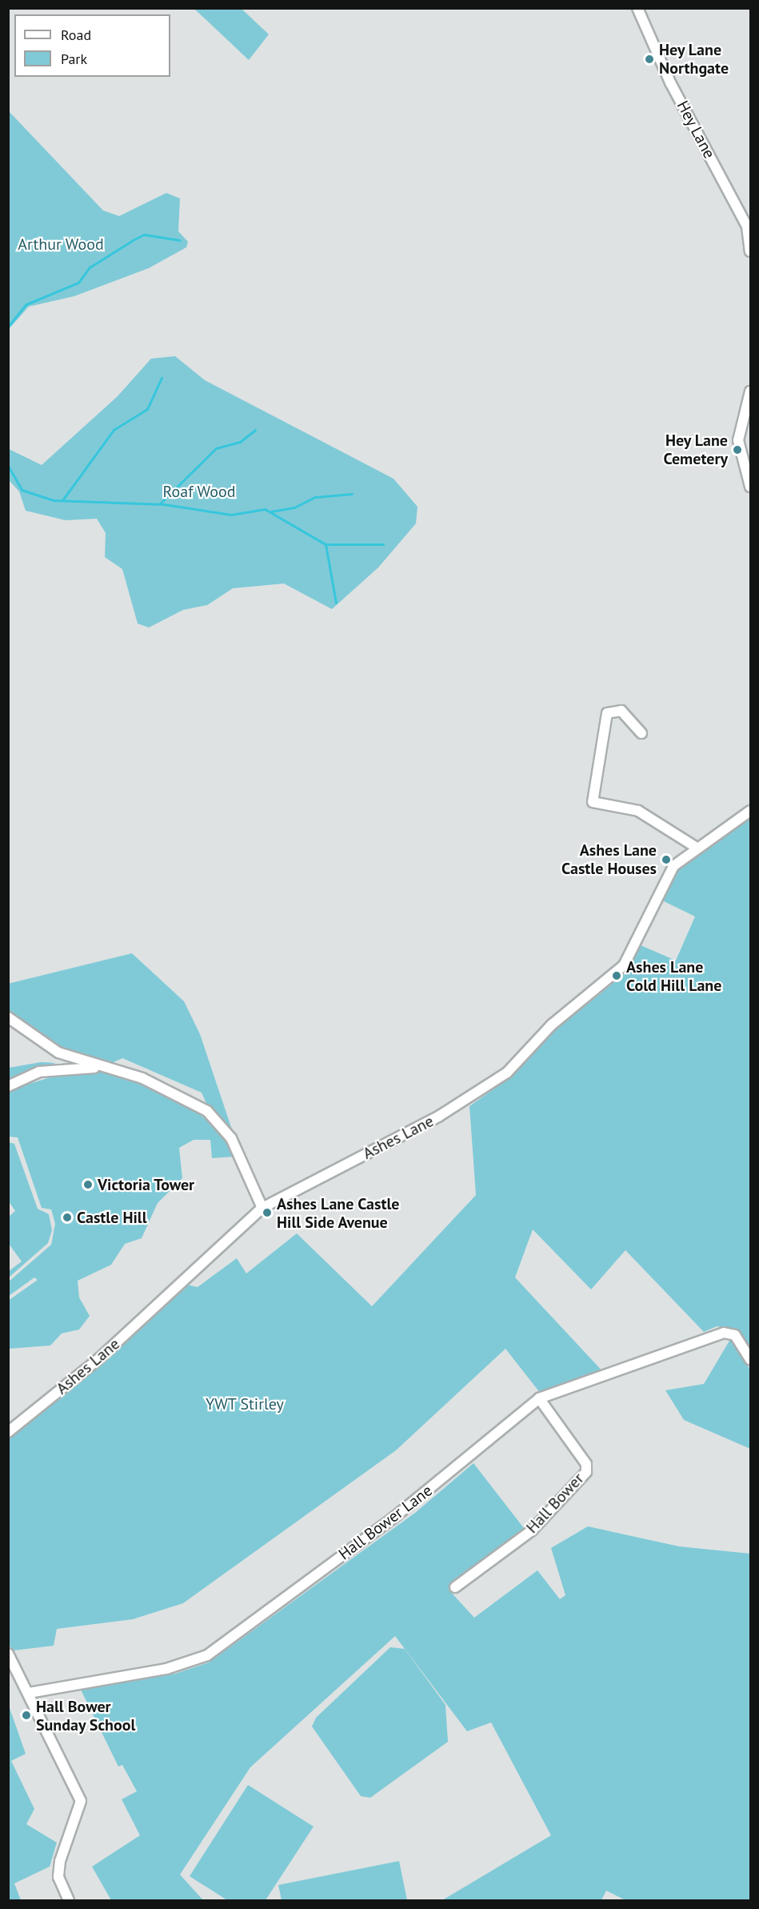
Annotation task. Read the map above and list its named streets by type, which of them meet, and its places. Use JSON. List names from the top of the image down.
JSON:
{
  "streets": {
    "street": [
      "Hey Lane",
      "Ashes Lane",
      "Hall Bower",
      "Hall Bower Lane"
    ]
  },
  "crossings": [
    ["Hall Bower", "Hall Bower Lane"]
  ],
  "parks": ["Arthur Wood", "Roaf Wood", "YWT Stirley"],
  "places": [
    "Hey Lane Northgate",
    "Hey Lane Cemetery",
    "Ashes Lane Castle Houses",
    "Ashes Lane Cold Hill Lane",
    "Victoria Tower",
    "Ashes Lane Castle Hill Side Avenue",
    "Castle Hill",
    "Hall Bower Sunday School"
  ],
  "legend": ["Road", "Park"]
}
